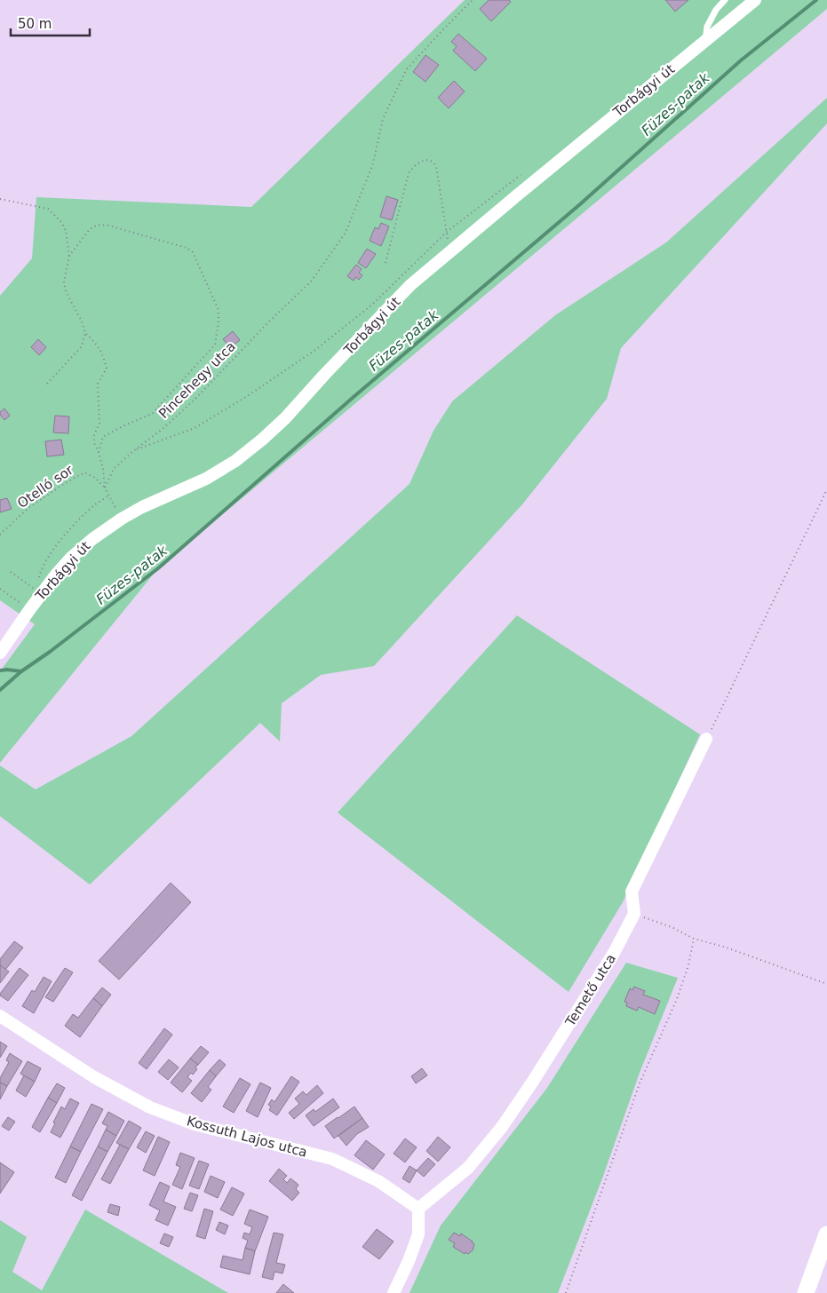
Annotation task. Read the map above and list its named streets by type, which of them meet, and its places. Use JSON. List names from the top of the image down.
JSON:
{
  "streets": {
    "street": ["Torbágyi út", "Temető utca", "Kossuth Lajos utca"],
    "path": ["Pincehegy utca", "Otelló sor"]
  },
  "crossings": [
    ["Pincehegy utca", "Otelló sor"],
    ["Temető utca", "Kossuth Lajos utca"]
  ],
  "water": ["Füzes-patak"],
  "scale_bar": "50 m"
}
